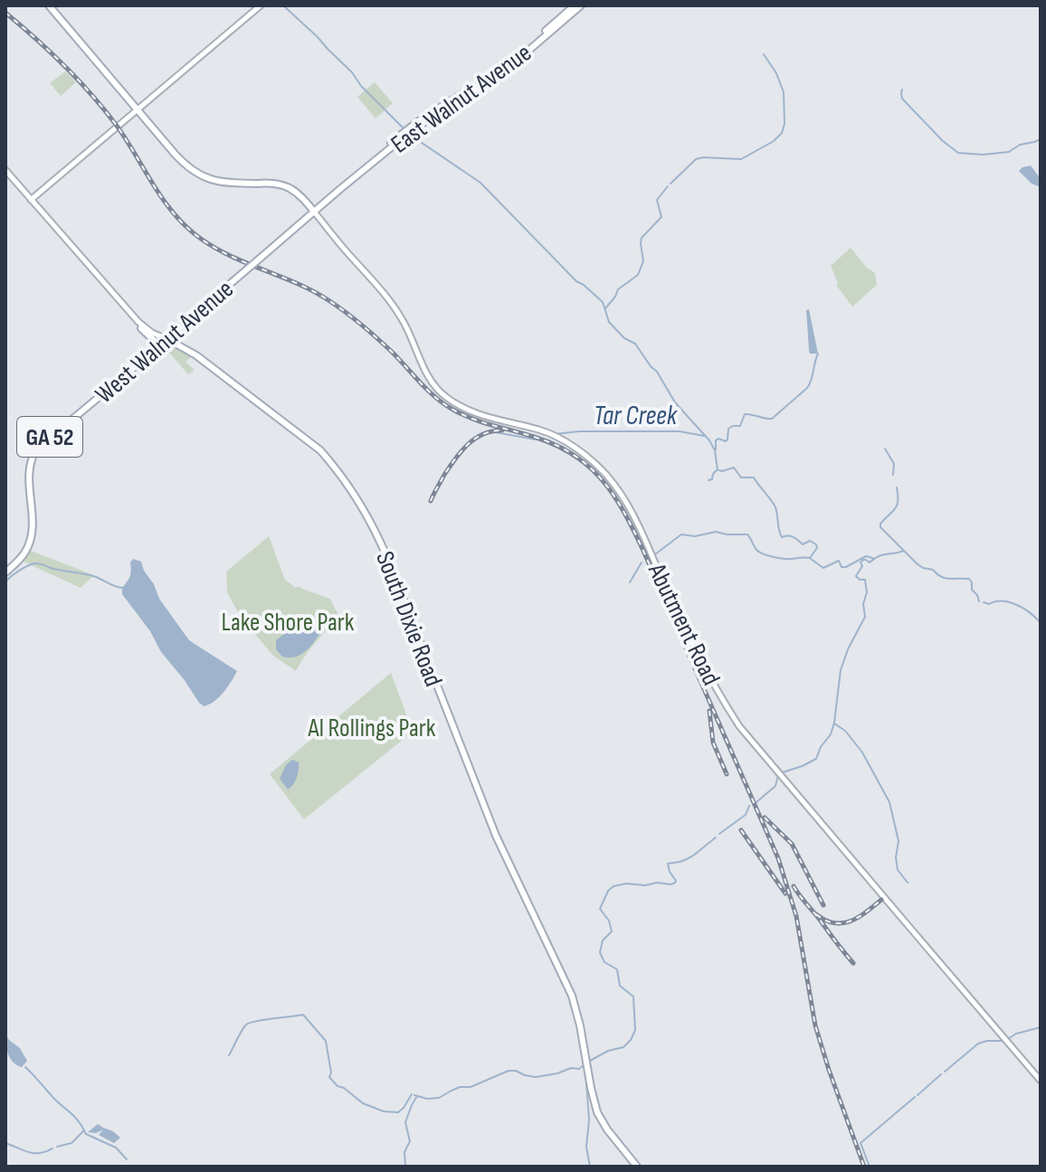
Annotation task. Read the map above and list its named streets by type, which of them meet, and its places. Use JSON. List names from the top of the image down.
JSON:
{
  "streets": {
    "main road": [
      "East Walnut Avenue",
      "West Walnut Avenue",
      "GA 52",
      "South Dixie Road",
      "Abutment Road"
    ]
  },
  "crossings": [
    ["East Walnut Avenue", "West Walnut Avenue"],
    ["East Walnut Avenue", "Abutment Road"],
    ["West Walnut Avenue", "South Dixie Road"]
  ],
  "water": ["Tar Creek"],
  "parks": ["Lake Shore Park", "Al Rollings Park"]
}
